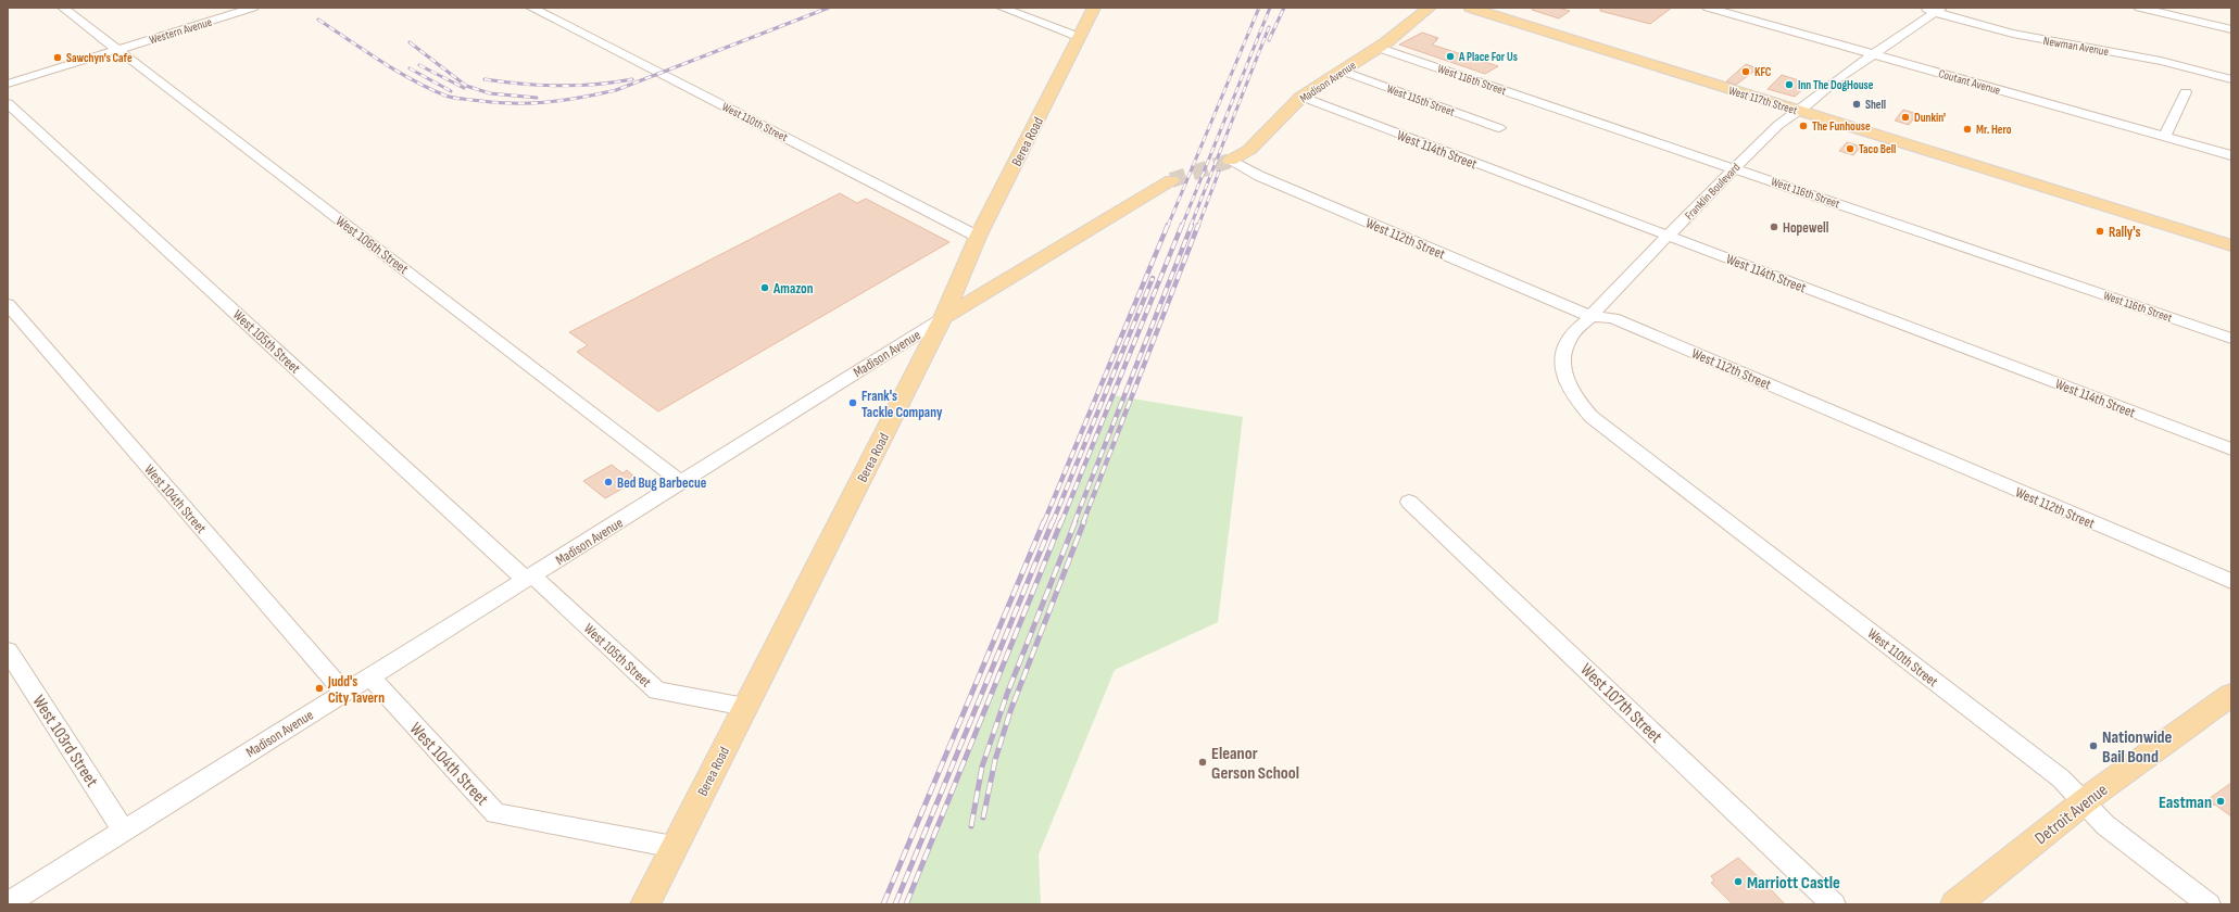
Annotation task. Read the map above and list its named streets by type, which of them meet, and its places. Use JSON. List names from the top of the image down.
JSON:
{
  "streets": {
    "main road": [
      "Madison Avenue",
      "West 117th Street",
      "Berea Road",
      "Detroit Avenue"
    ],
    "street": [
      "Western Avenue",
      "Newman Avenue",
      "West 116th Street",
      "Coutant Avenue",
      "West 115th Street",
      "West 110th Street",
      "West 114th Street",
      "Franklin Boulevard",
      "West 112th Street",
      "West 106th Street",
      "West 105th Street",
      "West 104th Street",
      "West 107th Street",
      "West 103rd Street"
    ]
  },
  "crossings": [
    ["Western Avenue", "West 106th Street"],
    ["Newman Avenue", "Franklin Boulevard"],
    ["West 116th Street", "Madison Avenue"],
    ["West 116th Street", "Franklin Boulevard"],
    ["Madison Avenue", "West 115th Street"],
    ["Madison Avenue", "Berea Road"],
    ["Madison Avenue", "West 114th Street"],
    ["Madison Avenue", "West 112th Street"],
    ["Madison Avenue", "West 106th Street"],
    ["Madison Avenue", "West 105th Street"],
    ["Madison Avenue", "West 104th Street"],
    ["Madison Avenue", "West 103rd Street"],
    ["Coutant Avenue", "Franklin Boulevard"],
    ["West 117th Street", "Franklin Boulevard"],
    ["West 110th Street", "Berea Road"],
    ["West 110th Street", "Franklin Boulevard"],
    ["West 110th Street", "Detroit Avenue"],
    ["Berea Road", "West 105th Street"],
    ["Berea Road", "West 104th Street"],
    ["West 114th Street", "Franklin Boulevard"],
    ["Franklin Boulevard", "West 112th Street"]
  ],
  "places": [
    "A Place For Us",
    "Sawchyn's Cafe",
    "KFC",
    "Inn The DogHouse",
    "Shell",
    "Dunkin'",
    "The Funhouse",
    "Mr. Hero",
    "Taco Bell",
    "Hopewell",
    "Rally's",
    "Amazon",
    "Frank's Tackle Company",
    "Bed Bug Barbecue",
    "Judd's City Tavern",
    "Nationwide Bail Bond",
    "Eleanor Gerson School",
    "Eastman",
    "Marriott Castle"
  ]
}
